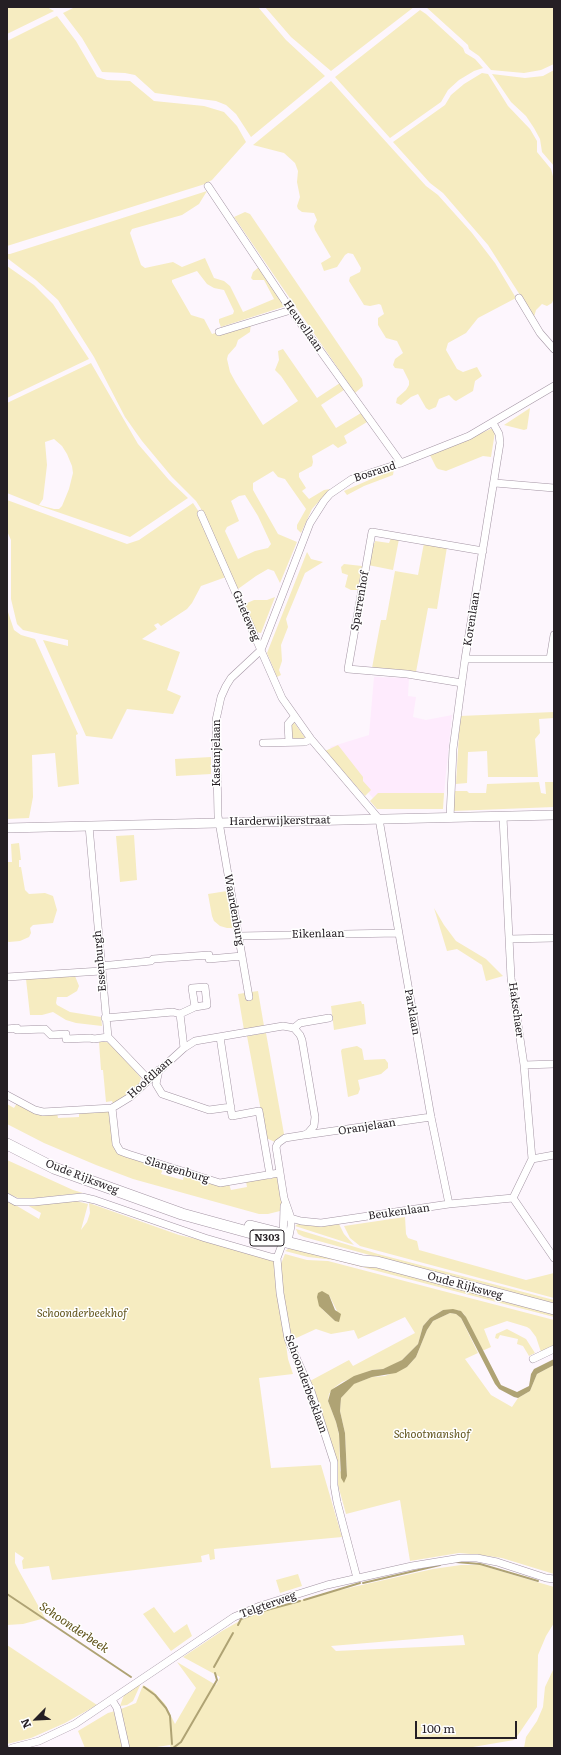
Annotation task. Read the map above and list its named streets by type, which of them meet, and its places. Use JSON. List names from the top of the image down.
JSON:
{
  "streets": {
    "main road": ["Harderwijkerstraat", "Oude Rijksweg", "N303"],
    "street": [
      "Heuvellaan",
      "Bosrand",
      "Sparrenhof",
      "Grieteweg",
      "Korenlaan",
      "Kastanjelaan",
      "Waardenburg",
      "Eikenlaan",
      "Essenburgh",
      "Hakschaer",
      "Parklaan",
      "Hoofdlaan",
      "Oranjelaan",
      "Slangenburg",
      "Beukenlaan",
      "Schoonderbeeklaan",
      "Telgterweg"
    ]
  },
  "crossings": [
    ["Heuvellaan", "Bosrand"],
    ["Bosrand", "Grieteweg"],
    ["Bosrand", "Korenlaan"],
    ["Bosrand", "Kastanjelaan"],
    ["Sparrenhof", "Korenlaan"],
    ["Grieteweg", "Kastanjelaan"],
    ["Grieteweg", "Harderwijkerstraat"],
    ["Grieteweg", "Parklaan"],
    ["Korenlaan", "Harderwijkerstraat"],
    ["Kastanjelaan", "Harderwijkerstraat"],
    ["Kastanjelaan", "Waardenburg"],
    ["Harderwijkerstraat", "Waardenburg"],
    ["Harderwijkerstraat", "Essenburgh"],
    ["Harderwijkerstraat", "Hakschaer"],
    ["Harderwijkerstraat", "Parklaan"],
    ["Waardenburg", "Eikenlaan"],
    ["Eikenlaan", "Parklaan"],
    ["Parklaan", "Oranjelaan"],
    ["Parklaan", "Beukenlaan"],
    ["Hoofdlaan", "Slangenburg"],
    ["Oude Rijksweg", "Schoonderbeeklaan"],
    ["Schoonderbeeklaan", "Telgterweg"]
  ],
  "water": ["Schoonderbeek"],
  "parks": ["Schoonderbeekhof", "Schootmanshof"],
  "scale_bar": "100 m",
  "north": "bottom left"
}
